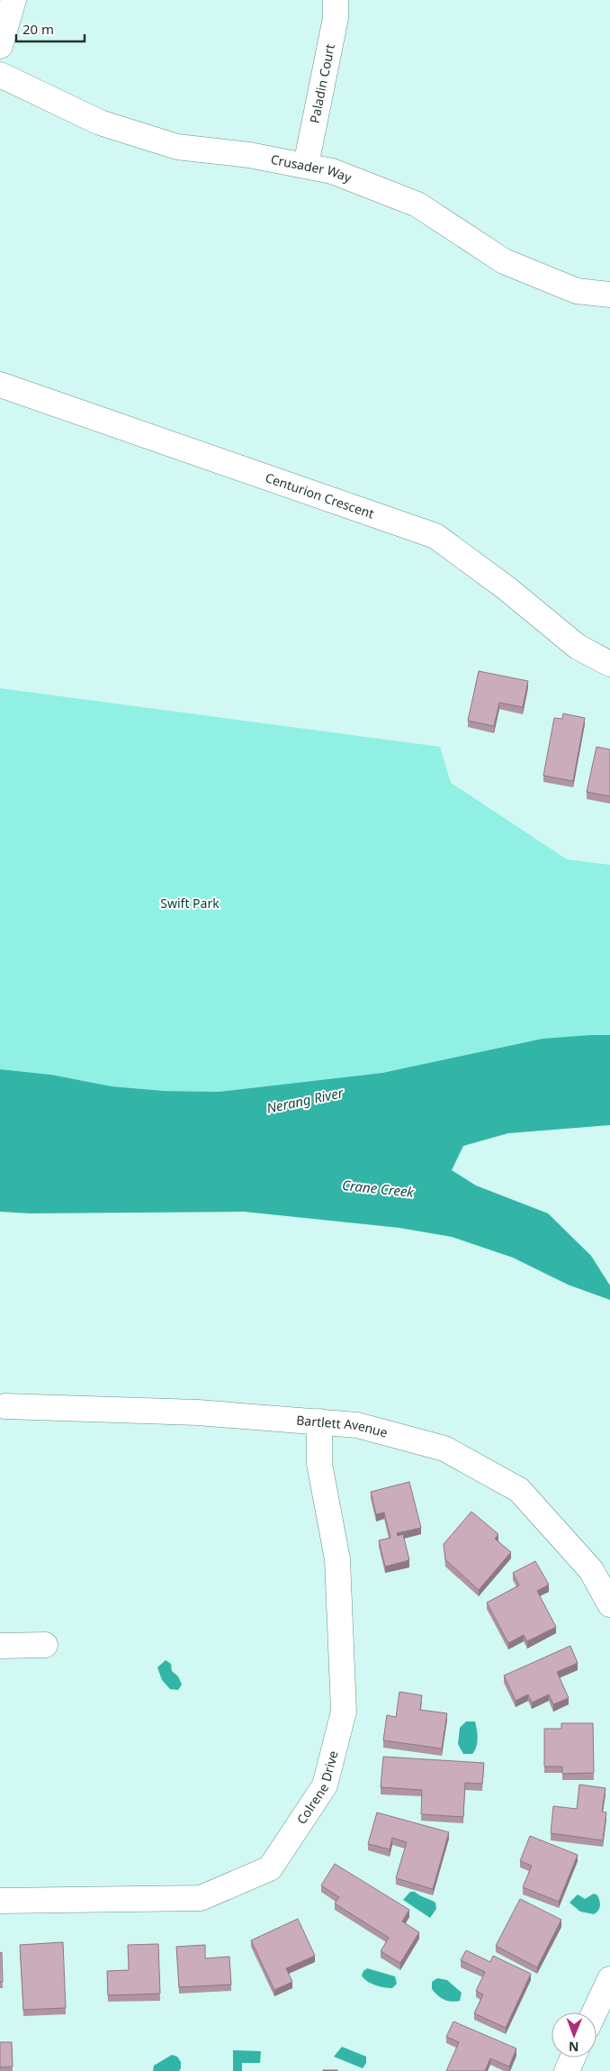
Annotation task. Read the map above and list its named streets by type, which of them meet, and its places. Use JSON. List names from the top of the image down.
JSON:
{
  "streets": {
    "street": [
      "Paladin Court",
      "Crusader Way",
      "Centurion Crescent",
      "Bartlett Avenue",
      "Colrene Drive"
    ]
  },
  "crossings": [
    ["Paladin Court", "Crusader Way"],
    ["Bartlett Avenue", "Colrene Drive"]
  ],
  "water": ["Nerang River", "Crane Creek"],
  "parks": ["Swift Park"],
  "scale_bar": "20 m",
  "north": "bottom"
}
